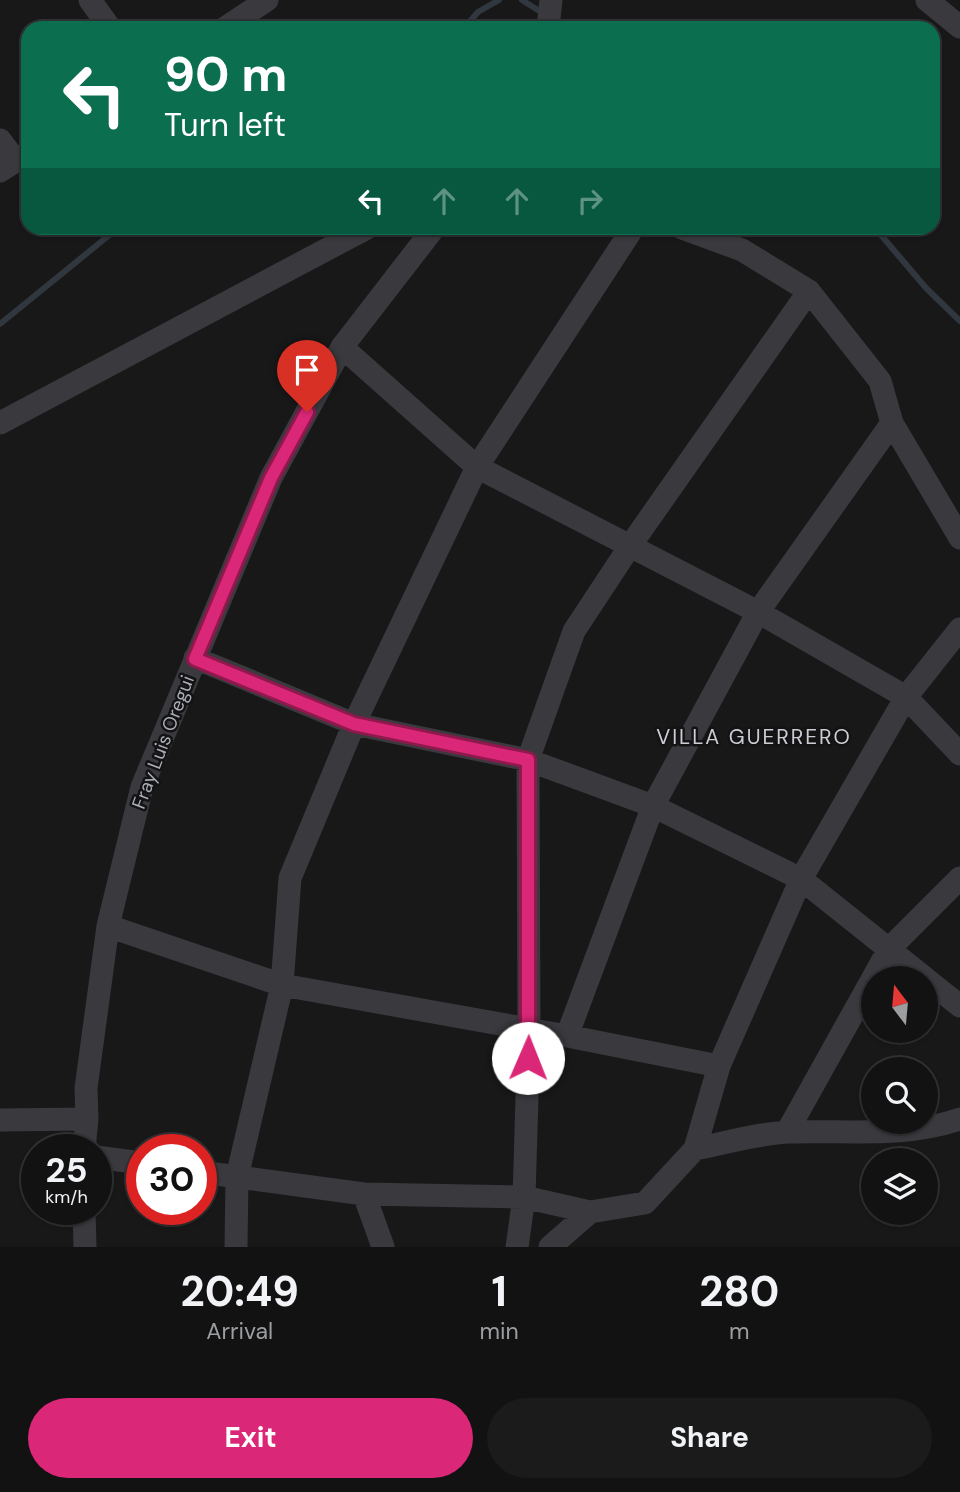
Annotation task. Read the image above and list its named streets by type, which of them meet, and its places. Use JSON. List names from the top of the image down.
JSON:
{
  "streets": {
    "street": ["Fray Luis Oregui"]
  },
  "districts": ["VILLA GUERRERO"],
  "north": "top",
  "page": {
    "turn": ["90 m", "Turn left"],
    "speed": "25 km/h",
    "limit": "30",
    "eta": [
      "20:49",
      "Arrival",
      "1",
      "min",
      "280",
      "m"
    ],
    "buttons": ["Exit", "Share"]
  }
}
